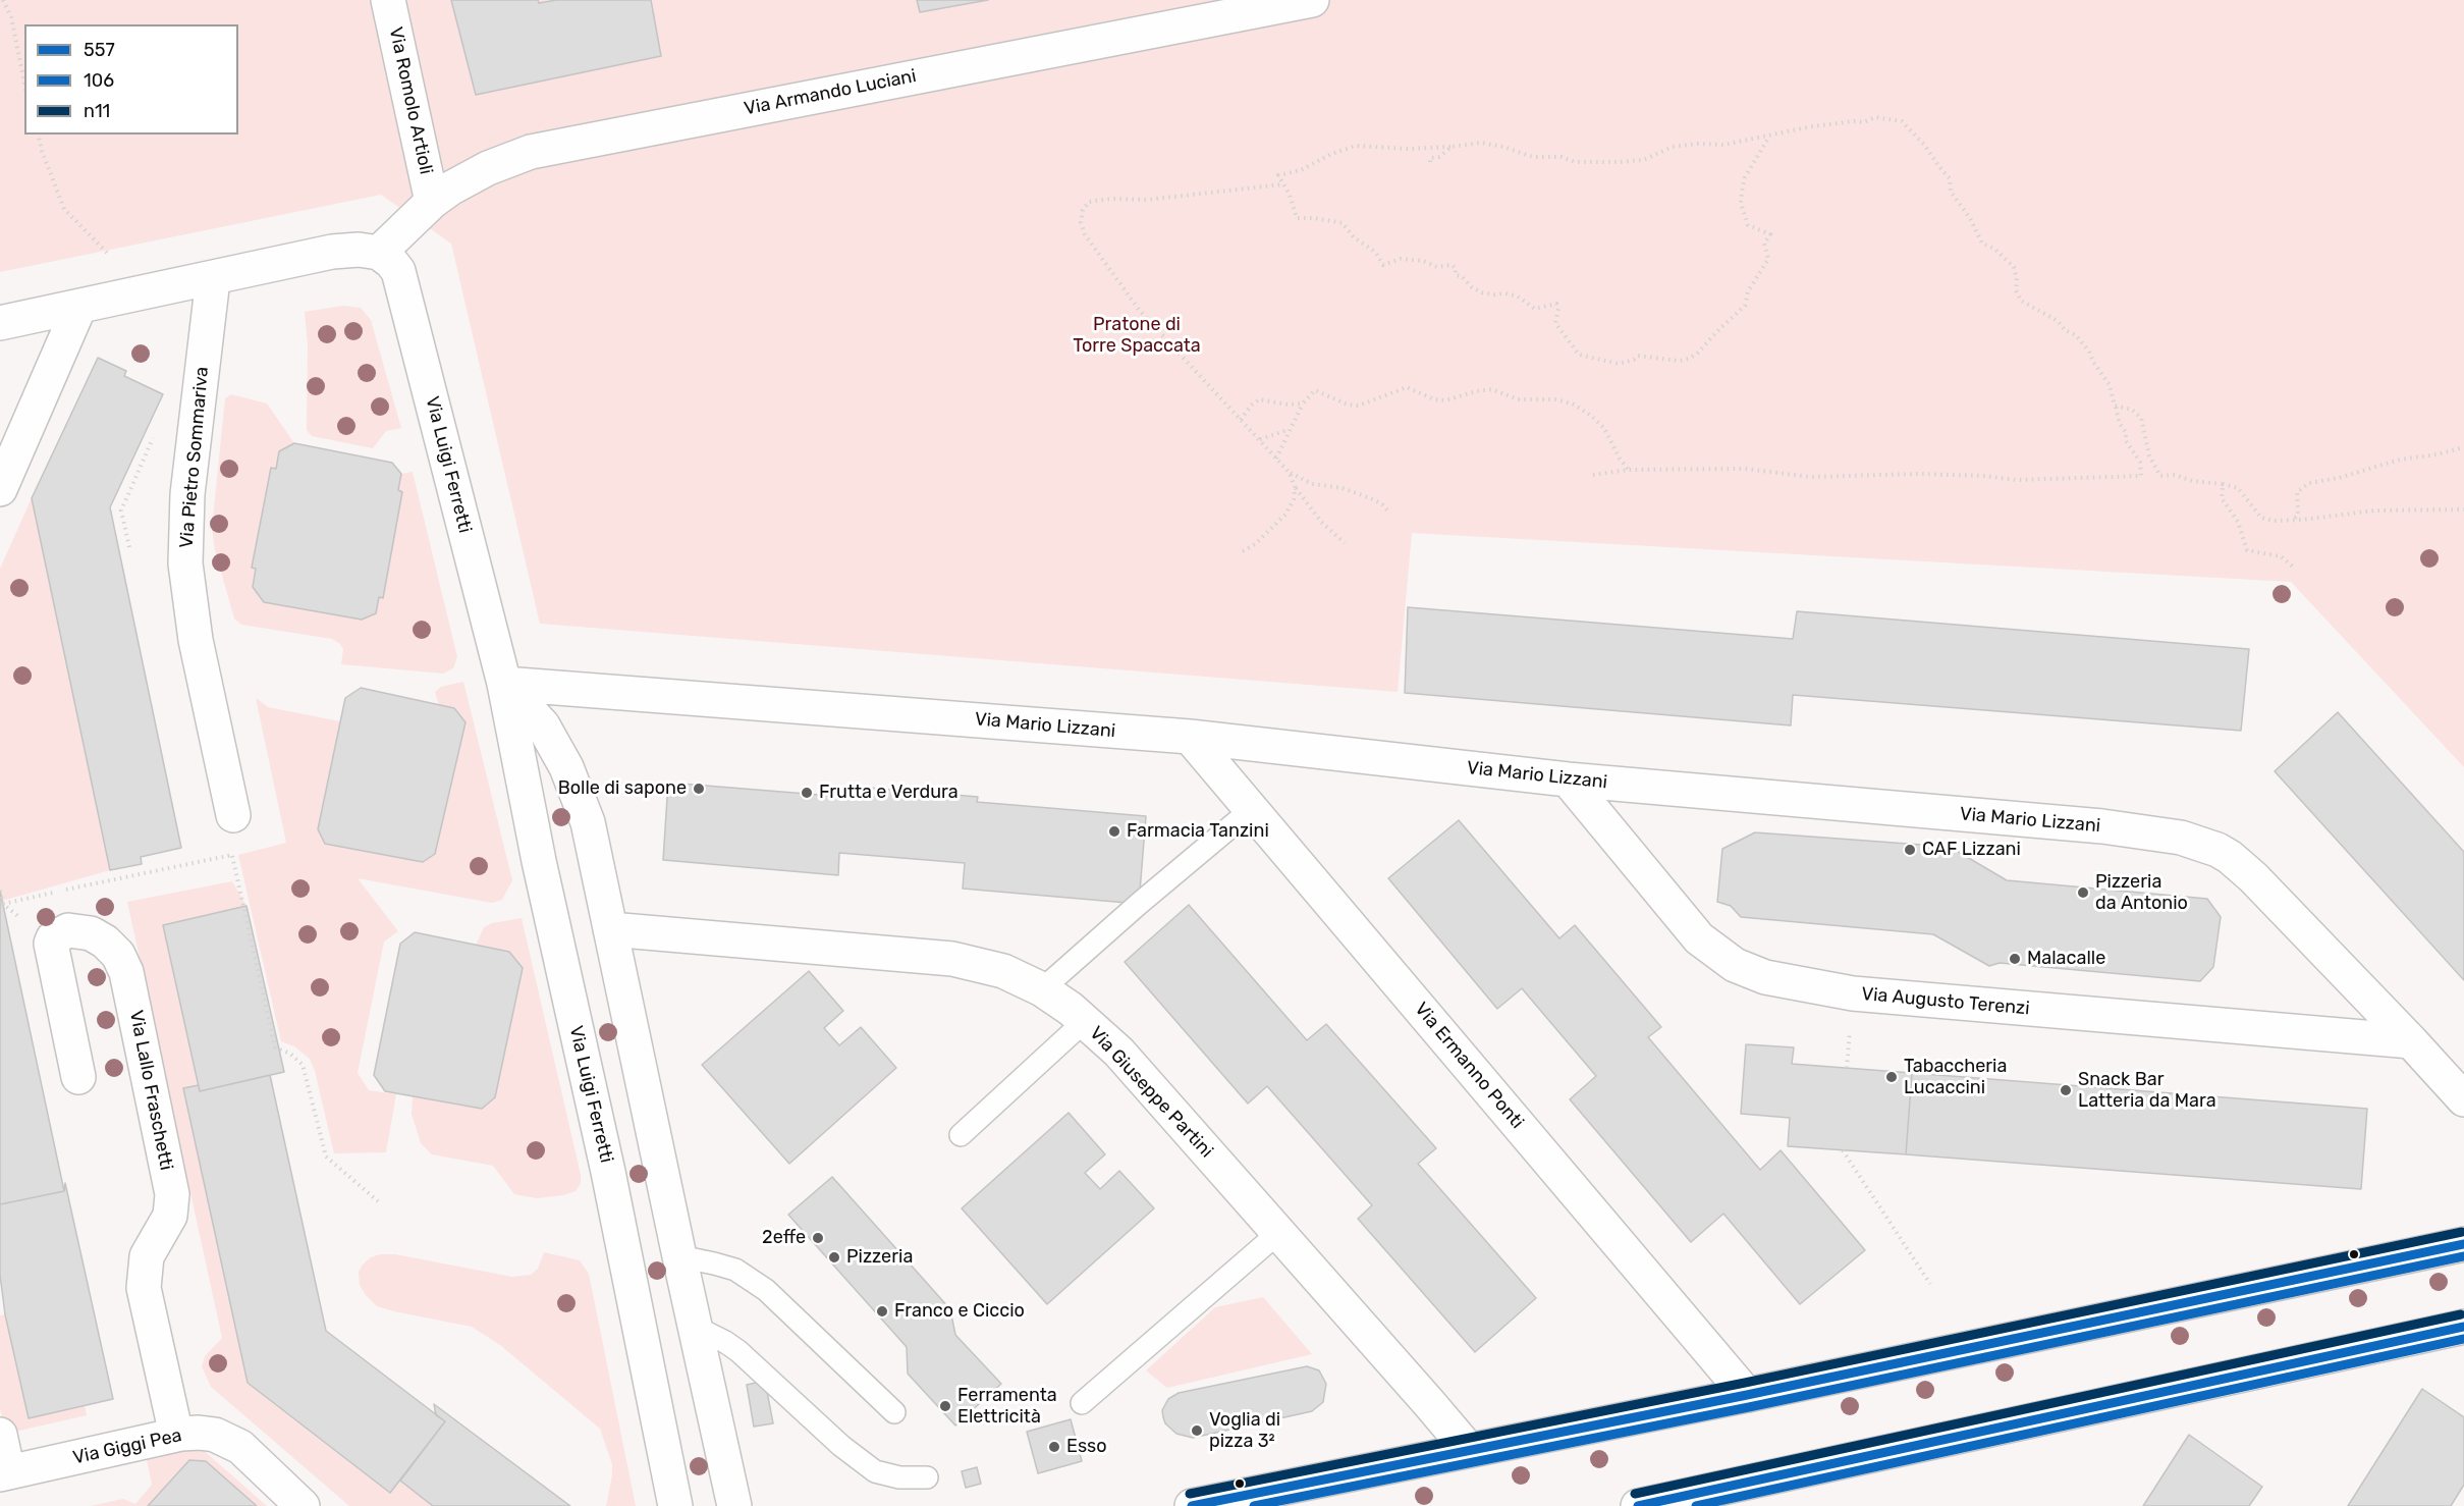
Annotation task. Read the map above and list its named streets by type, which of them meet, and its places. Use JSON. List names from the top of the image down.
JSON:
{
  "streets": {
    "street": [
      "Via Armando Luciani",
      "Via Romolo Artioli",
      "Via Pietro Sommariva",
      "Via Luigi Ferretti",
      "Via Mario Lizzani",
      "Via Augusto Terenzi",
      "Via Ermanno Ponti",
      "Via Lallo Fraschetti",
      "Via Giuseppe Partini",
      "Via Giggi Pea"
    ]
  },
  "crossings": [
    ["Via Armando Luciani", "Via Romolo Artioli"],
    ["Via Armando Luciani", "Via Luigi Ferretti"],
    ["Via Luigi Ferretti", "Via Mario Lizzani"],
    ["Via Luigi Ferretti", "Via Giuseppe Partini"],
    ["Via Mario Lizzani", "Via Augusto Terenzi"],
    ["Via Mario Lizzani", "Via Ermanno Ponti"],
    ["Via Lallo Fraschetti", "Via Giggi Pea"]
  ],
  "parks": ["Pratone di Torre Spaccata"],
  "places": [
    "Bolle di sapone",
    "Frutta e Verdura",
    "Farmacia Tanzini",
    "CAF Lizzani",
    "Pizzeria da Antonio",
    "Malacalle",
    "Tabaccheria Lucaccini",
    "Snack Bar Latteria da Mara",
    "2effe",
    "Pizzeria",
    "Franco e Ciccio",
    "Ferramenta Elettricità",
    "Voglia di pizza 3²",
    "Esso"
  ],
  "lines": ["transit line n11", "transit line 557", "transit line 106"],
  "legend": ["557", "106", "n11"]
}
